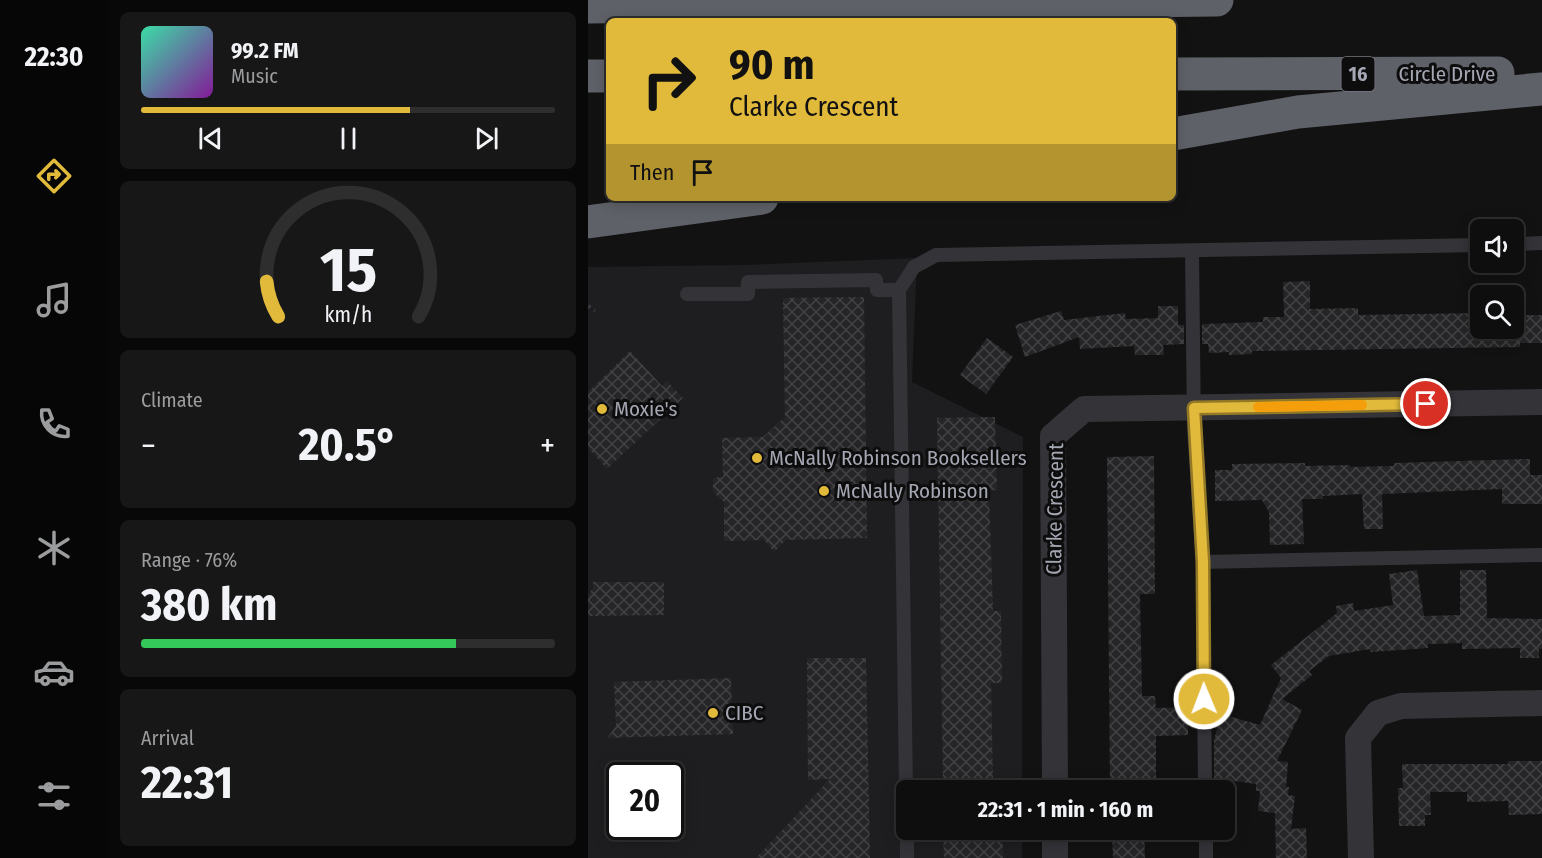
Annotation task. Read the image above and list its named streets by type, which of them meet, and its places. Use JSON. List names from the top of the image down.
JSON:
{
  "streets": {
    "highway": ["16", "Circle Drive"],
    "street": ["Clarke Crescent"]
  },
  "places": [
    "Moxie's",
    "McNally Robinson Booksellers",
    "McNally Robinson",
    "CIBC"
  ],
  "page": {
    "tabs": "22:30",
    "turn": ["90 m", "Clarke Crescent"],
    "song": ["99.2 FM", "Music"],
    "then": "Then",
    "tile": [
      "Climate",
      ["Range · 76%", "380 km"],
      ["Arrival", "22:31"]
    ],
    "heat": ["−", "20.5°", "+"],
    "limit": "20",
    "trip": "22:31 · 1 min · 160 m",
    "gauge": ["15", "km/h"]
  }
}
